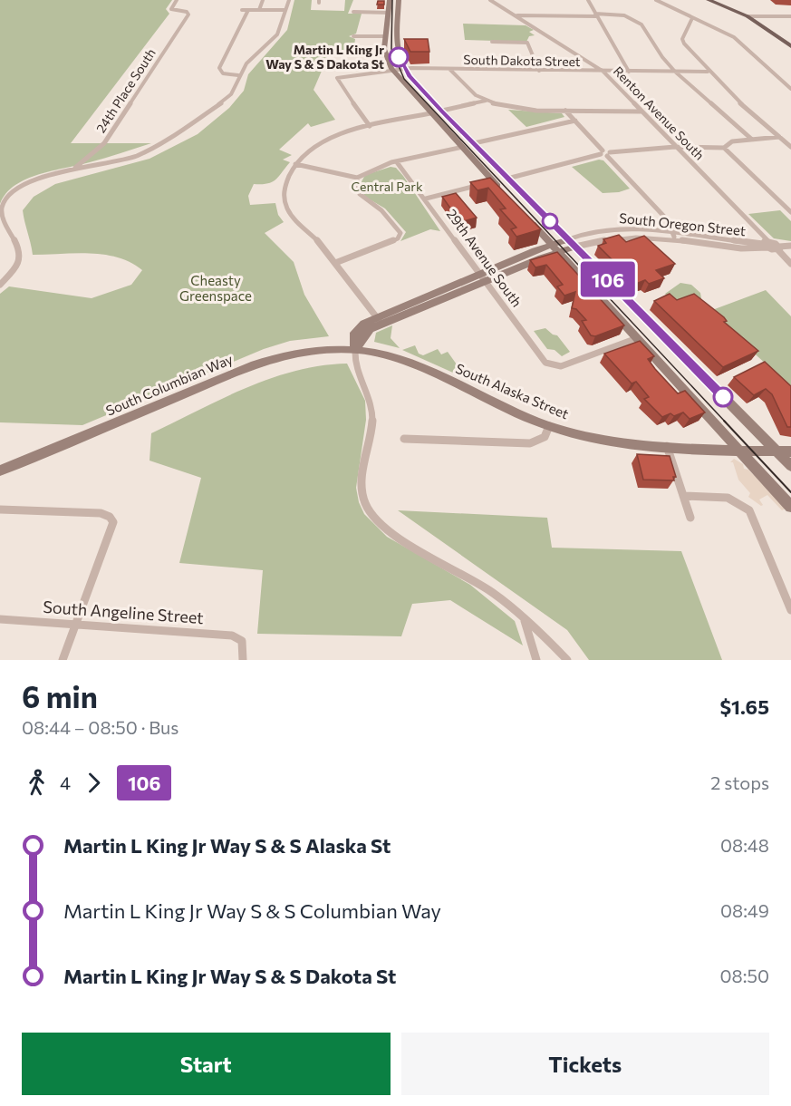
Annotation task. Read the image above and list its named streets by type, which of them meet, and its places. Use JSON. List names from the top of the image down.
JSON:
{
  "streets": {
    "main road": ["South Columbian Way", "South Alaska Street"],
    "street": [
      "South Dakota Street",
      "24th Place South",
      "Renton Avenue South",
      "South Oregon Street",
      "29th Avenue South",
      "South Angeline Street"
    ]
  },
  "crossings": [
    ["South Dakota Street", "Renton Avenue South"],
    ["Renton Avenue South", "South Oregon Street"],
    ["South Columbian Way", "South Alaska Street"]
  ],
  "parks": ["Central Park", "Cheasty Greenspace"],
  "places": ["Martin L King Jr Way S & S Dakota St"],
  "lines": ["bus line 106"],
  "page": {
    "on_map": "106",
    "heading": ["6 min", "08:44 – 08:50 · Bus", "$1.65"],
    "legs": ["4", "106", "2 stops"],
    "list": [
      {
        "name": "Martin L King Jr Way S & S Alaska St",
        "value": "08:48"
      },
      {
        "name": "Martin L King Jr Way S & S Columbian Way",
        "value": "08:49"
      },
      {
        "name": "Martin L King Jr Way S & S Dakota St",
        "value": "08:50"
      }
    ],
    "buttons": ["Start", "Tickets"]
  }
}
